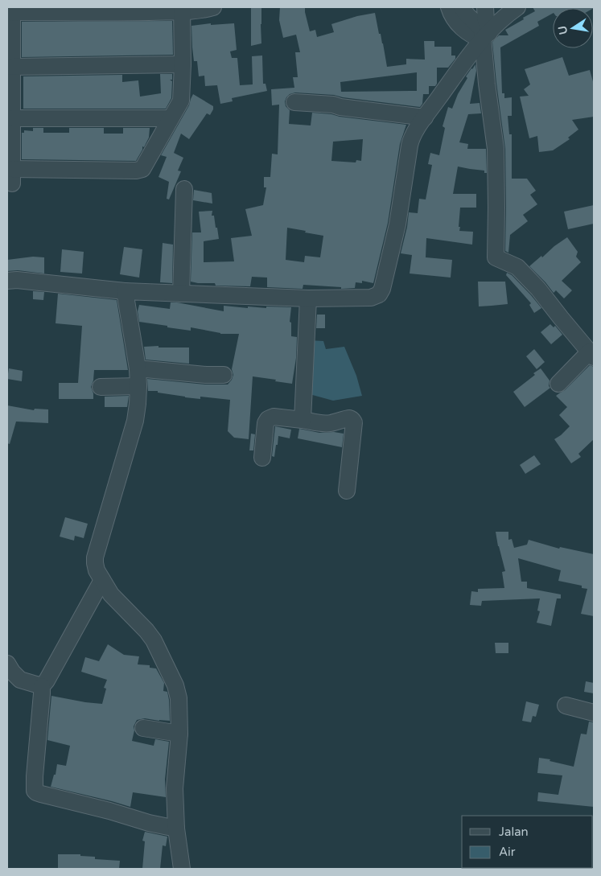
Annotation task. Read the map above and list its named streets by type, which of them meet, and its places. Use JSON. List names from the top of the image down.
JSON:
{
  "legend": ["Jalan", "Air"],
  "north": "left"
}
